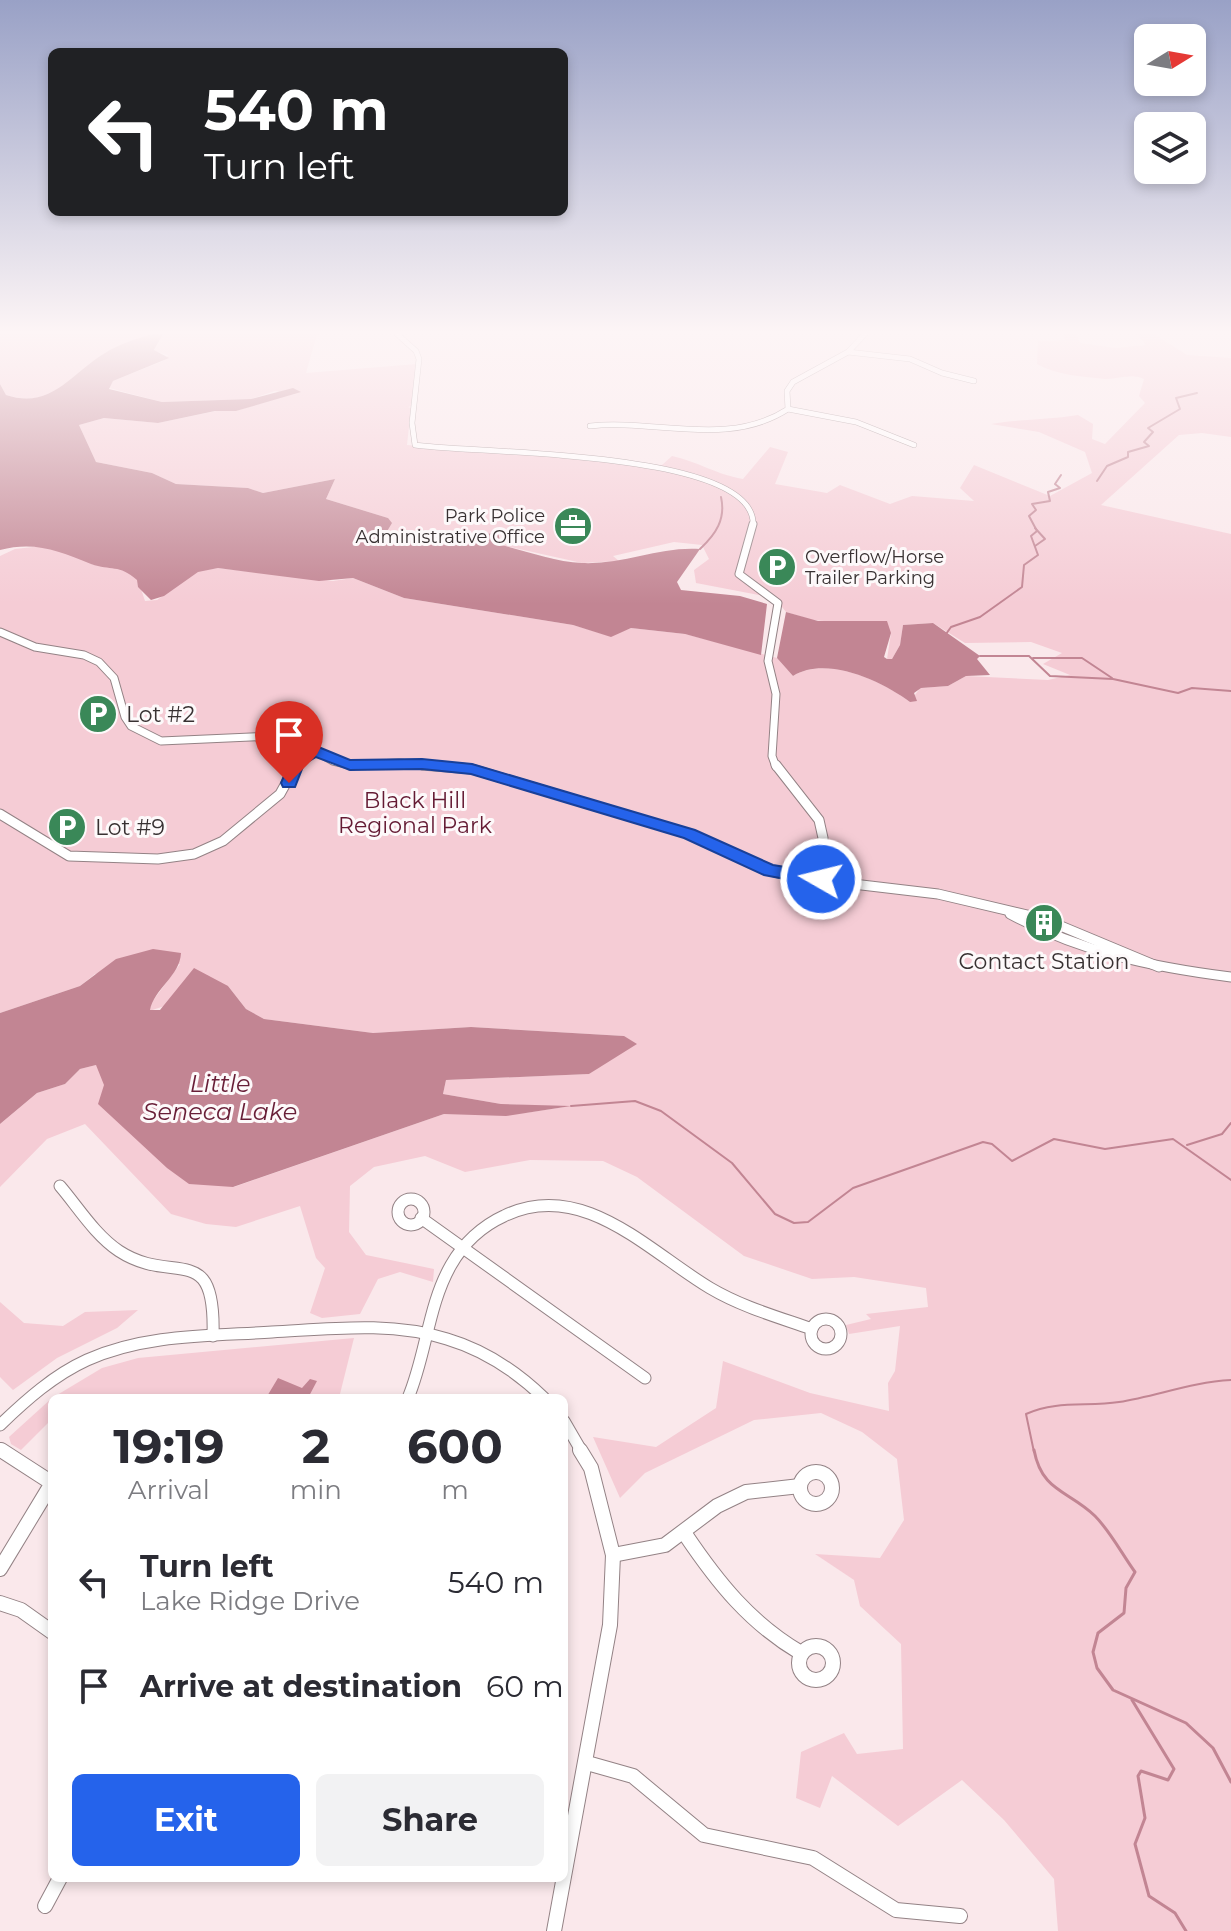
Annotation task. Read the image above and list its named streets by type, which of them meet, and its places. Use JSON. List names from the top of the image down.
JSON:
{
  "water": ["Little Seneca Lake"],
  "parks": ["Black Hill Regional Park"],
  "places": {
    "office": ["Park Police Administrative Office"],
    "parking": ["Overflow/Horse Trailer Parking", "Lot #2", "Lot #9"],
    "building": ["Contact Station"]
  },
  "north": "right",
  "page": {
    "turn": ["540 m", "Turn left"],
    "eta": [
      "19:19",
      "Arrival",
      "2",
      "min",
      "600",
      "m"
    ],
    "list": [
      {
        "name": "Turn left",
        "note": "Lake Ridge Drive",
        "value": "540 m"
      },
      {
        "name": "Arrive at destination",
        "value": "60 m"
      }
    ],
    "buttons": ["Exit", "Share"]
  }
}
